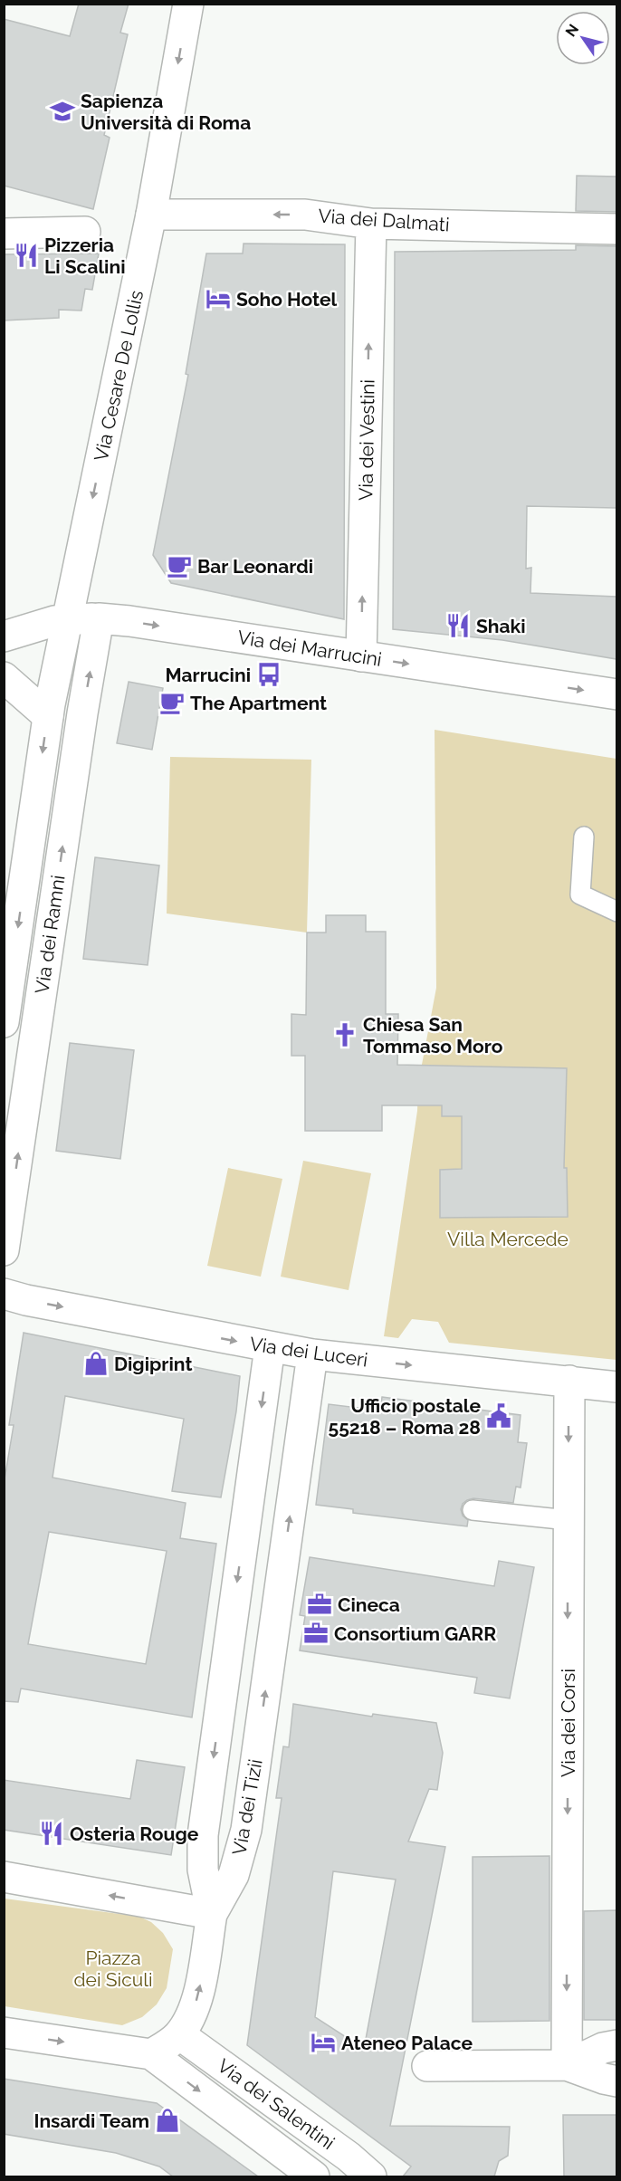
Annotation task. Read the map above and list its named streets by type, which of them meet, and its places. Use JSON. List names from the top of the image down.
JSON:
{
  "streets": {
    "street": [
      "Via dei Dalmati",
      "Via Cesare De Lollis",
      "Via dei Vestini",
      "Via dei Marrucini",
      "Via dei Ramni",
      "Via dei Luceri",
      "Via dei Corsi",
      "Via dei Tizii",
      "Via dei Salentini"
    ]
  },
  "crossings": [
    ["Via dei Dalmati", "Via Cesare De Lollis"],
    ["Via dei Dalmati", "Via dei Vestini"],
    ["Via Cesare De Lollis", "Via dei Marrucini"],
    ["Via Cesare De Lollis", "Via dei Ramni"],
    ["Via dei Vestini", "Via dei Marrucini"],
    ["Via dei Marrucini", "Via dei Ramni"],
    ["Via dei Luceri", "Via dei Corsi"],
    ["Via dei Luceri", "Via dei Tizii"]
  ],
  "one_way": [
    "Via dei Dalmati",
    "Via Cesare De Lollis",
    "Via dei Vestini",
    "Via dei Marrucini",
    "Via dei Luceri",
    "Via dei Corsi"
  ],
  "parks": ["Villa Mercede", "Piazza dei Siculi"],
  "places": {
    "school or university": ["Sapienza Università di Roma"],
    "restaurant": ["Pizzeria Li Scalini", "Shaki", "Osteria Rouge"],
    "hotel": ["Soho Hotel", "Ateneo Palace"],
    "cafe": ["Bar Leonardi", "The Apartment"],
    "bus stop": ["Marrucini"],
    "church": ["Chiesa San Tommaso Moro"],
    "shop": ["Digiprint", "Insardi Team"],
    "public building": ["Ufficio postale 55218 – Roma 28"],
    "office": ["Cineca", "Consortium GARR"]
  },
  "north": "top left"
}
